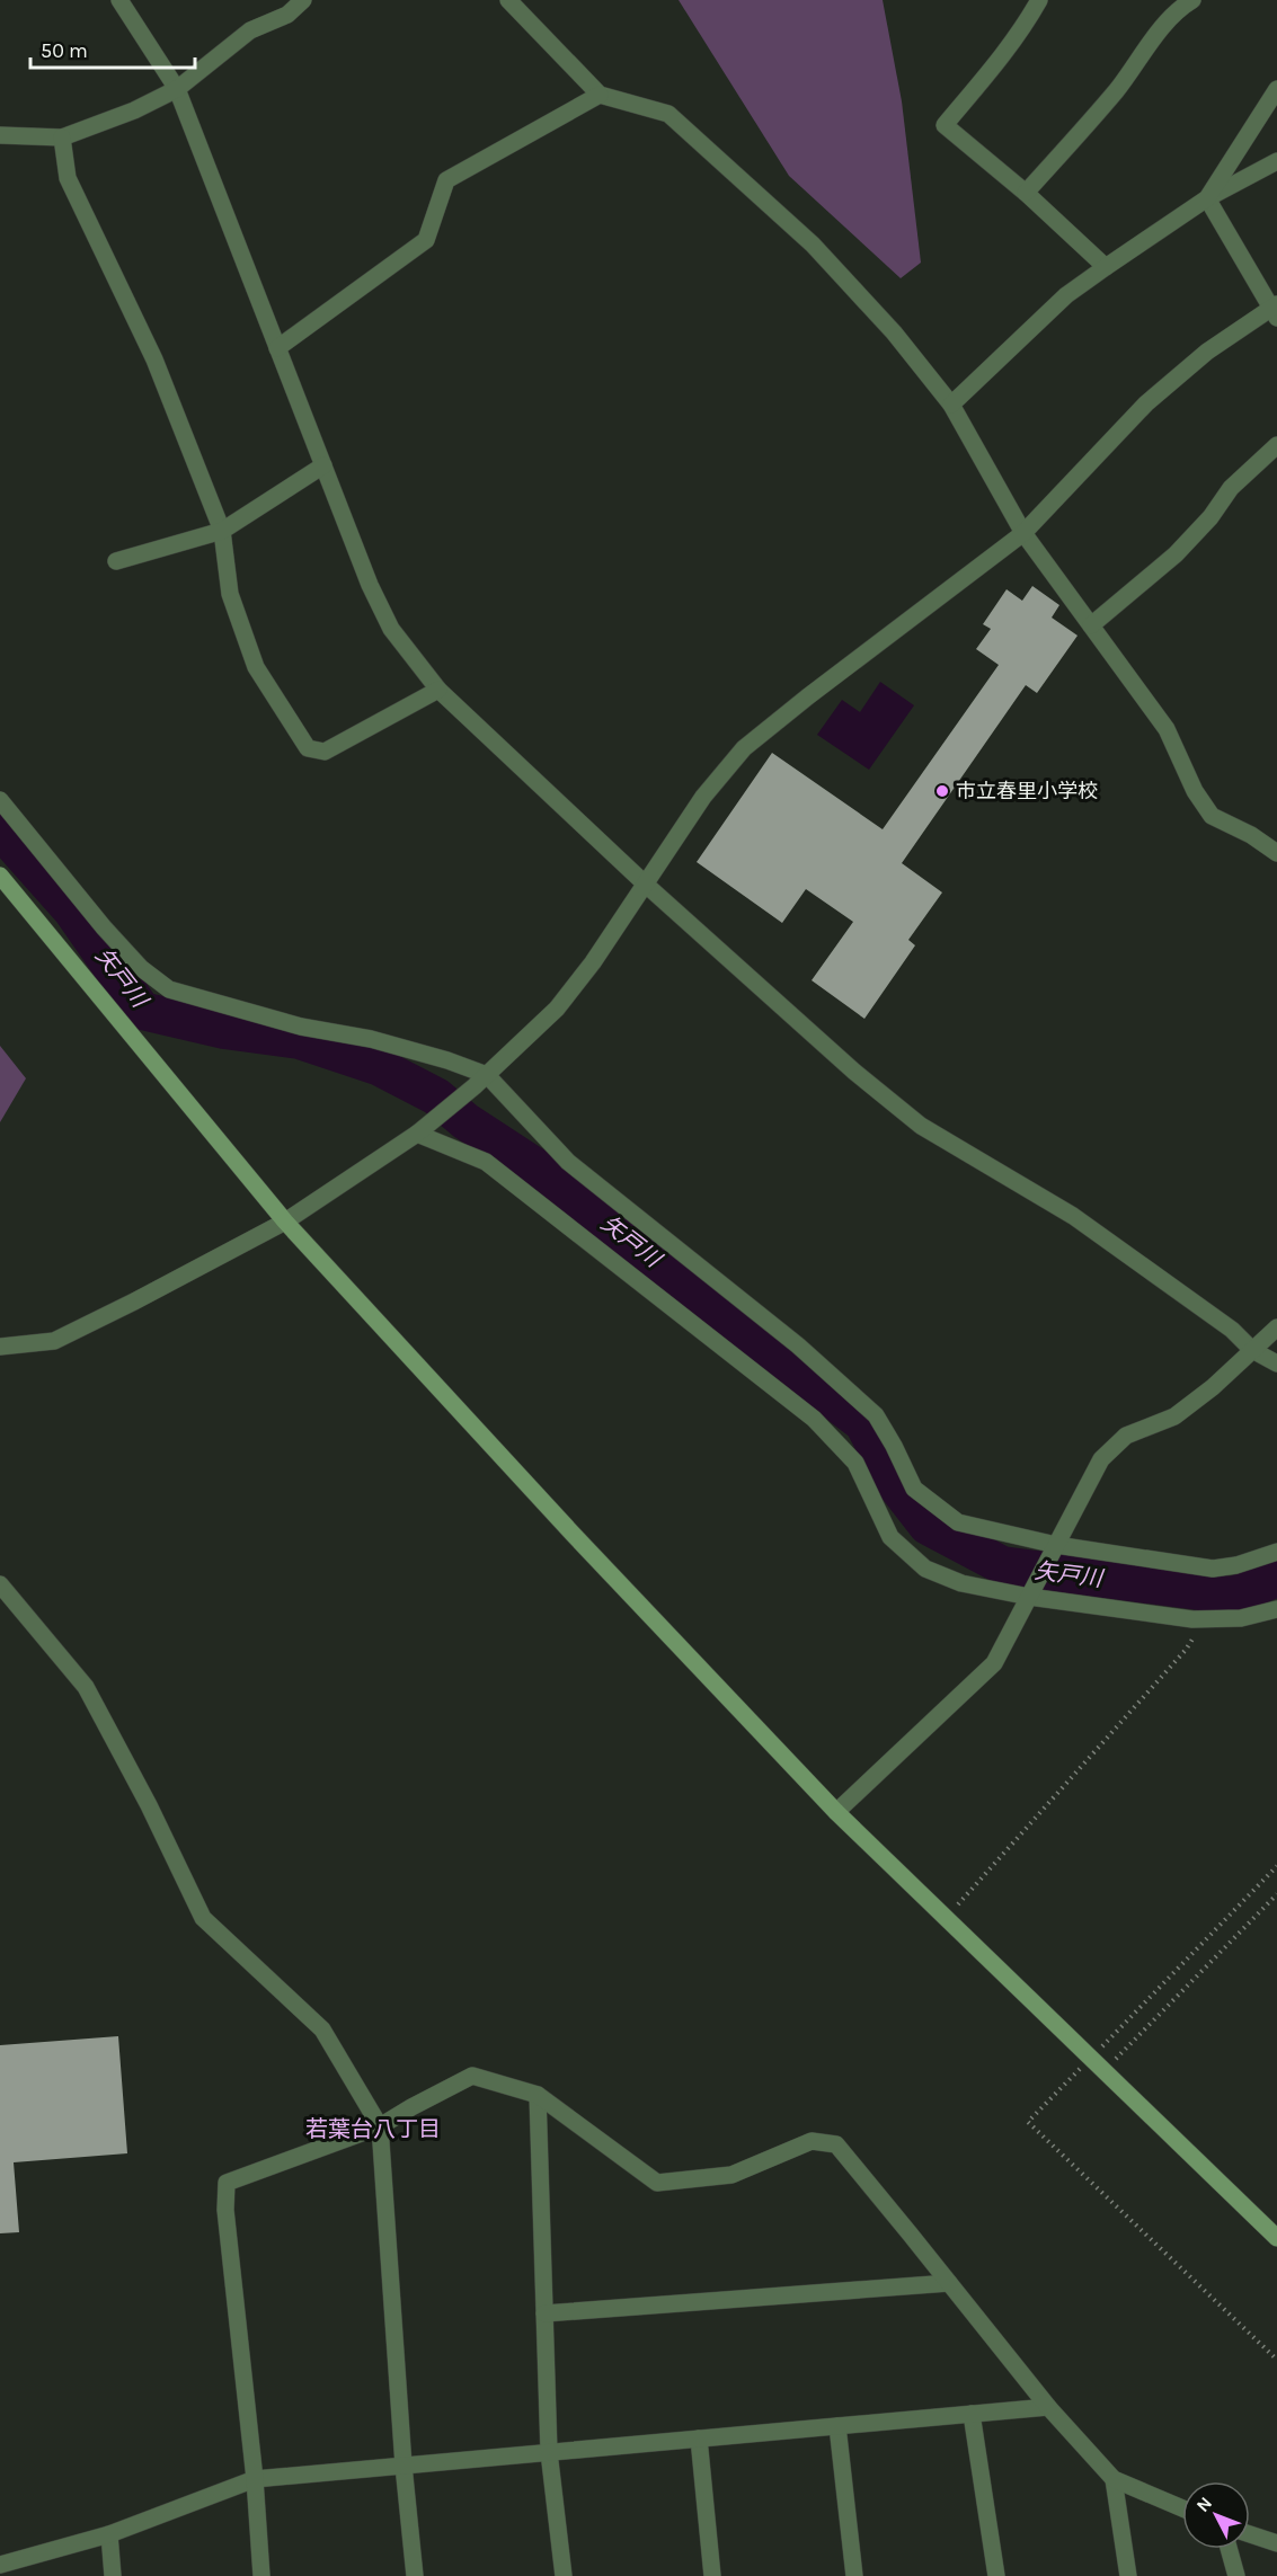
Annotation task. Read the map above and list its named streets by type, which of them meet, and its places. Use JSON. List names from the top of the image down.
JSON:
{
  "districts": ["若葉台八丁目"],
  "water": ["矢戸川"],
  "places": ["市立春里小学校"],
  "scale_bar": "50 m",
  "north": "top left"
}
